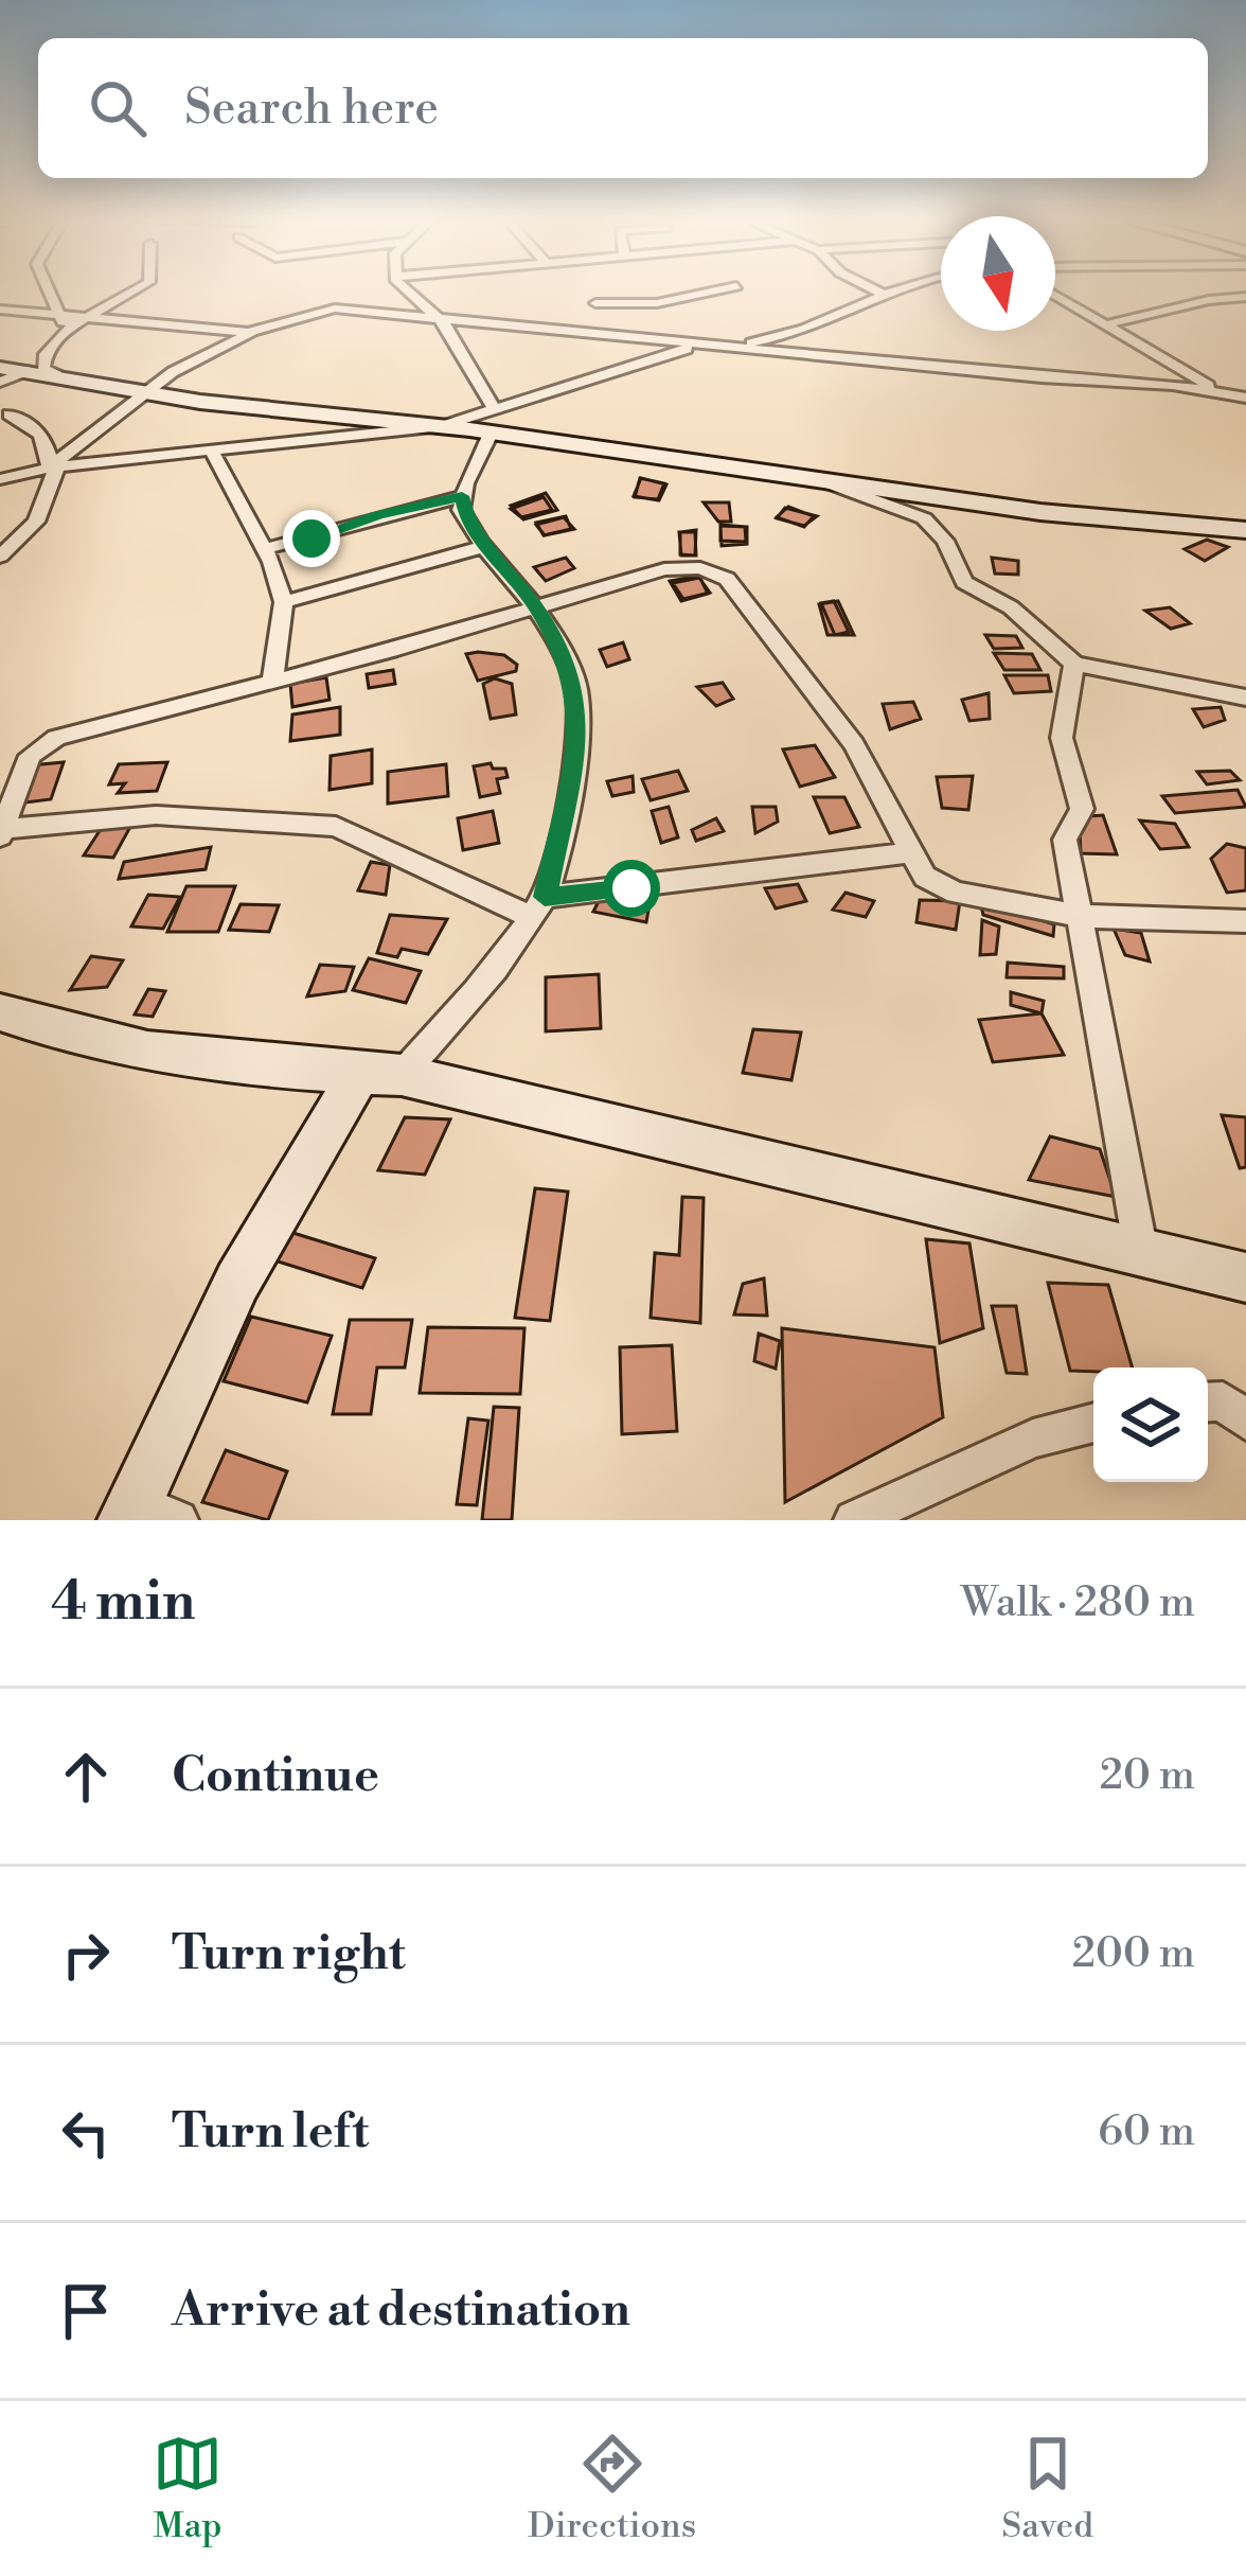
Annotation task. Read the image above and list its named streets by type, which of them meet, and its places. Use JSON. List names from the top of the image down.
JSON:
{
  "north": "bottom",
  "page": {
    "search": "Search here",
    "heading": ["4 min", "Walk · 280 m"],
    "list": [
      ["Continue", "20 m"],
      ["Turn right", "200 m"],
      ["Turn left", "60 m"],
      "Arrive at destination"
    ],
    "nav": ["Map", "Directions", "Saved"]
  }
}
